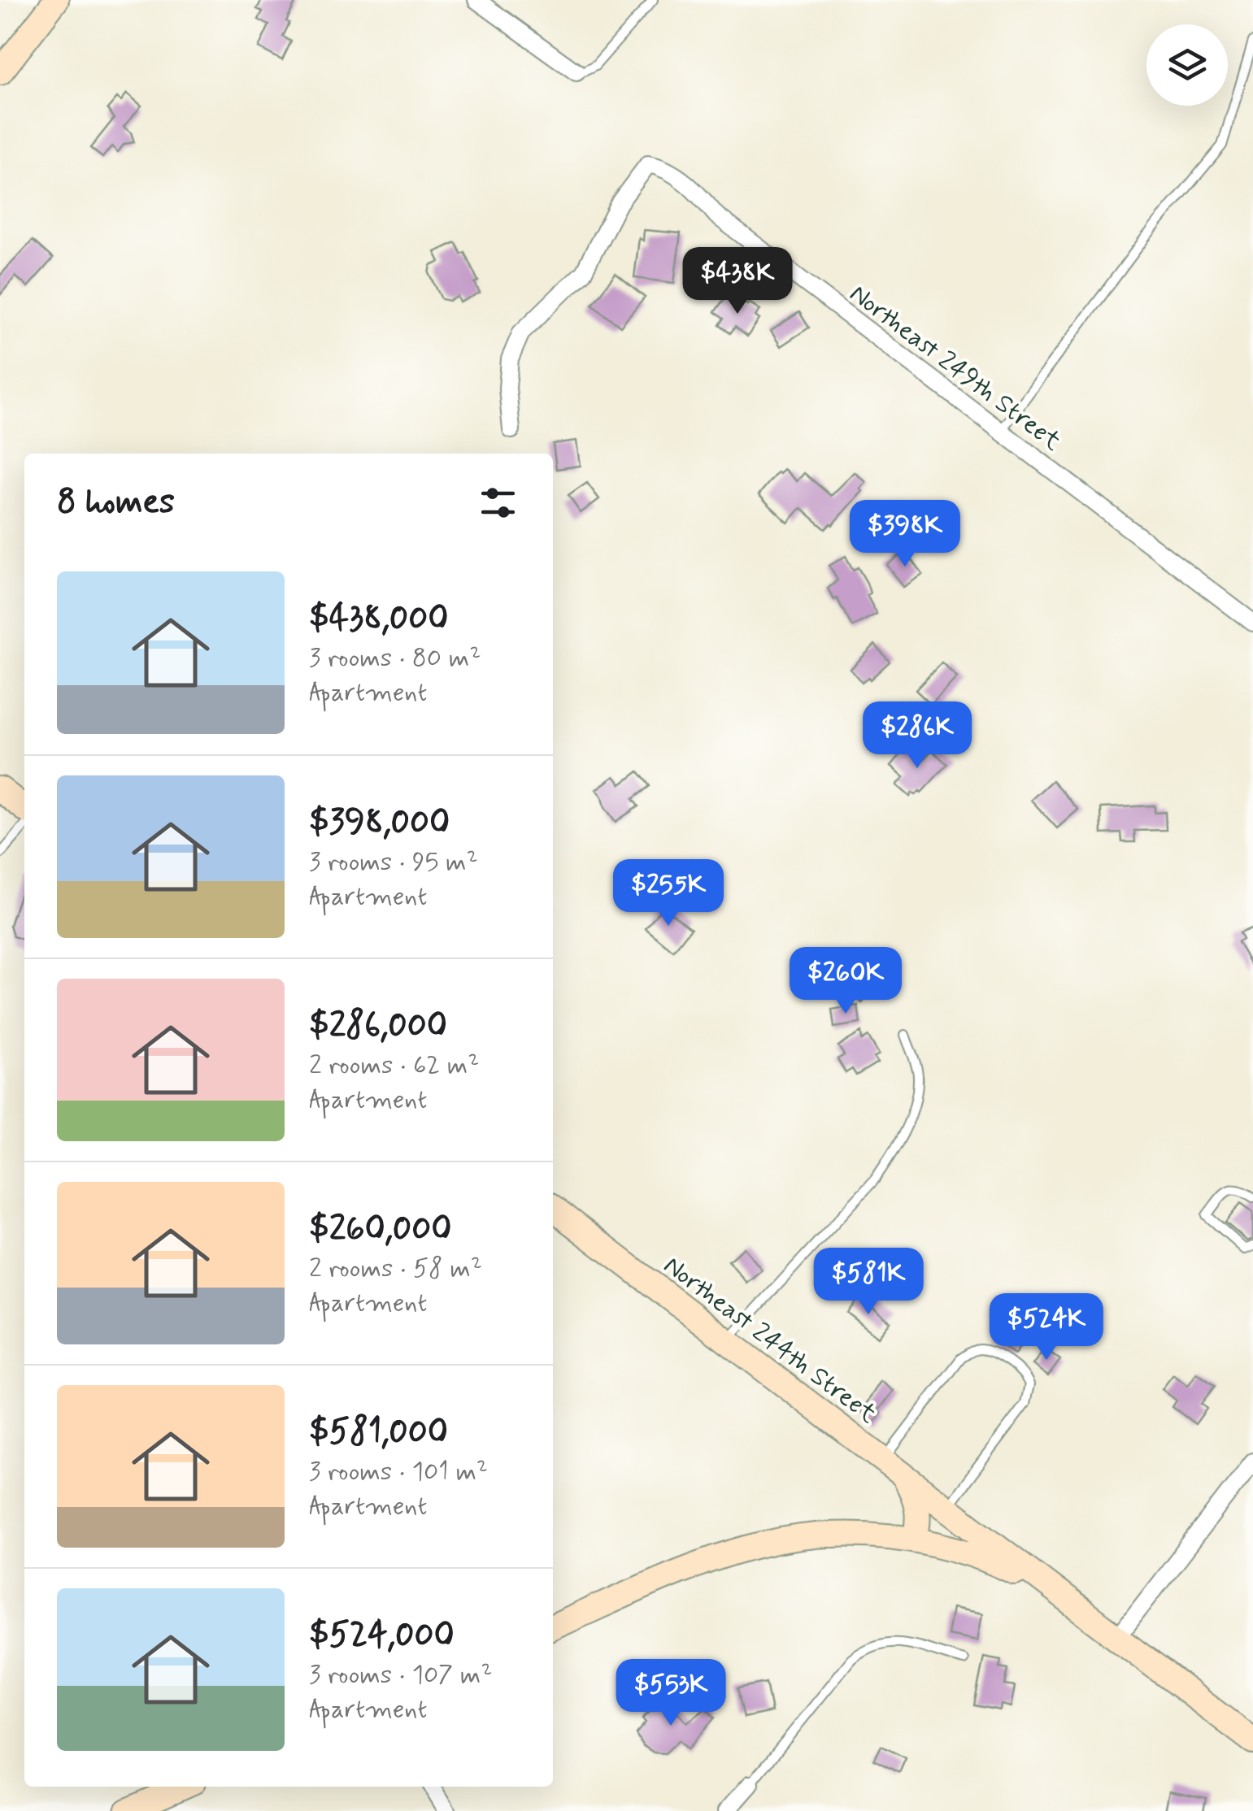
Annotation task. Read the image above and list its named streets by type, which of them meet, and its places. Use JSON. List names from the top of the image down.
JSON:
{
  "streets": {
    "street": ["Northeast 249th Street", "Northeast 244th Street"]
  },
  "page": {
    "price": [
      "$438K",
      "$398K",
      "$286K",
      "$255K",
      "$260K",
      "$581K",
      "$524K",
      "$553K"
    ],
    "heading": "8 homes",
    "list": [
      {
        "name": "$438,000",
        "note": "3 rooms · 80 m² · Apartment"
      },
      {
        "name": "$398,000",
        "note": "3 rooms · 95 m² · Apartment"
      },
      {
        "name": "$286,000",
        "note": "2 rooms · 62 m² · Apartment"
      },
      {
        "name": "$260,000",
        "note": "2 rooms · 58 m² · Apartment"
      },
      {
        "name": "$581,000",
        "note": "3 rooms · 101 m² · Apartment"
      },
      {
        "name": "$524,000",
        "note": "3 rooms · 107 m² · Apartment"
      }
    ]
  }
}
